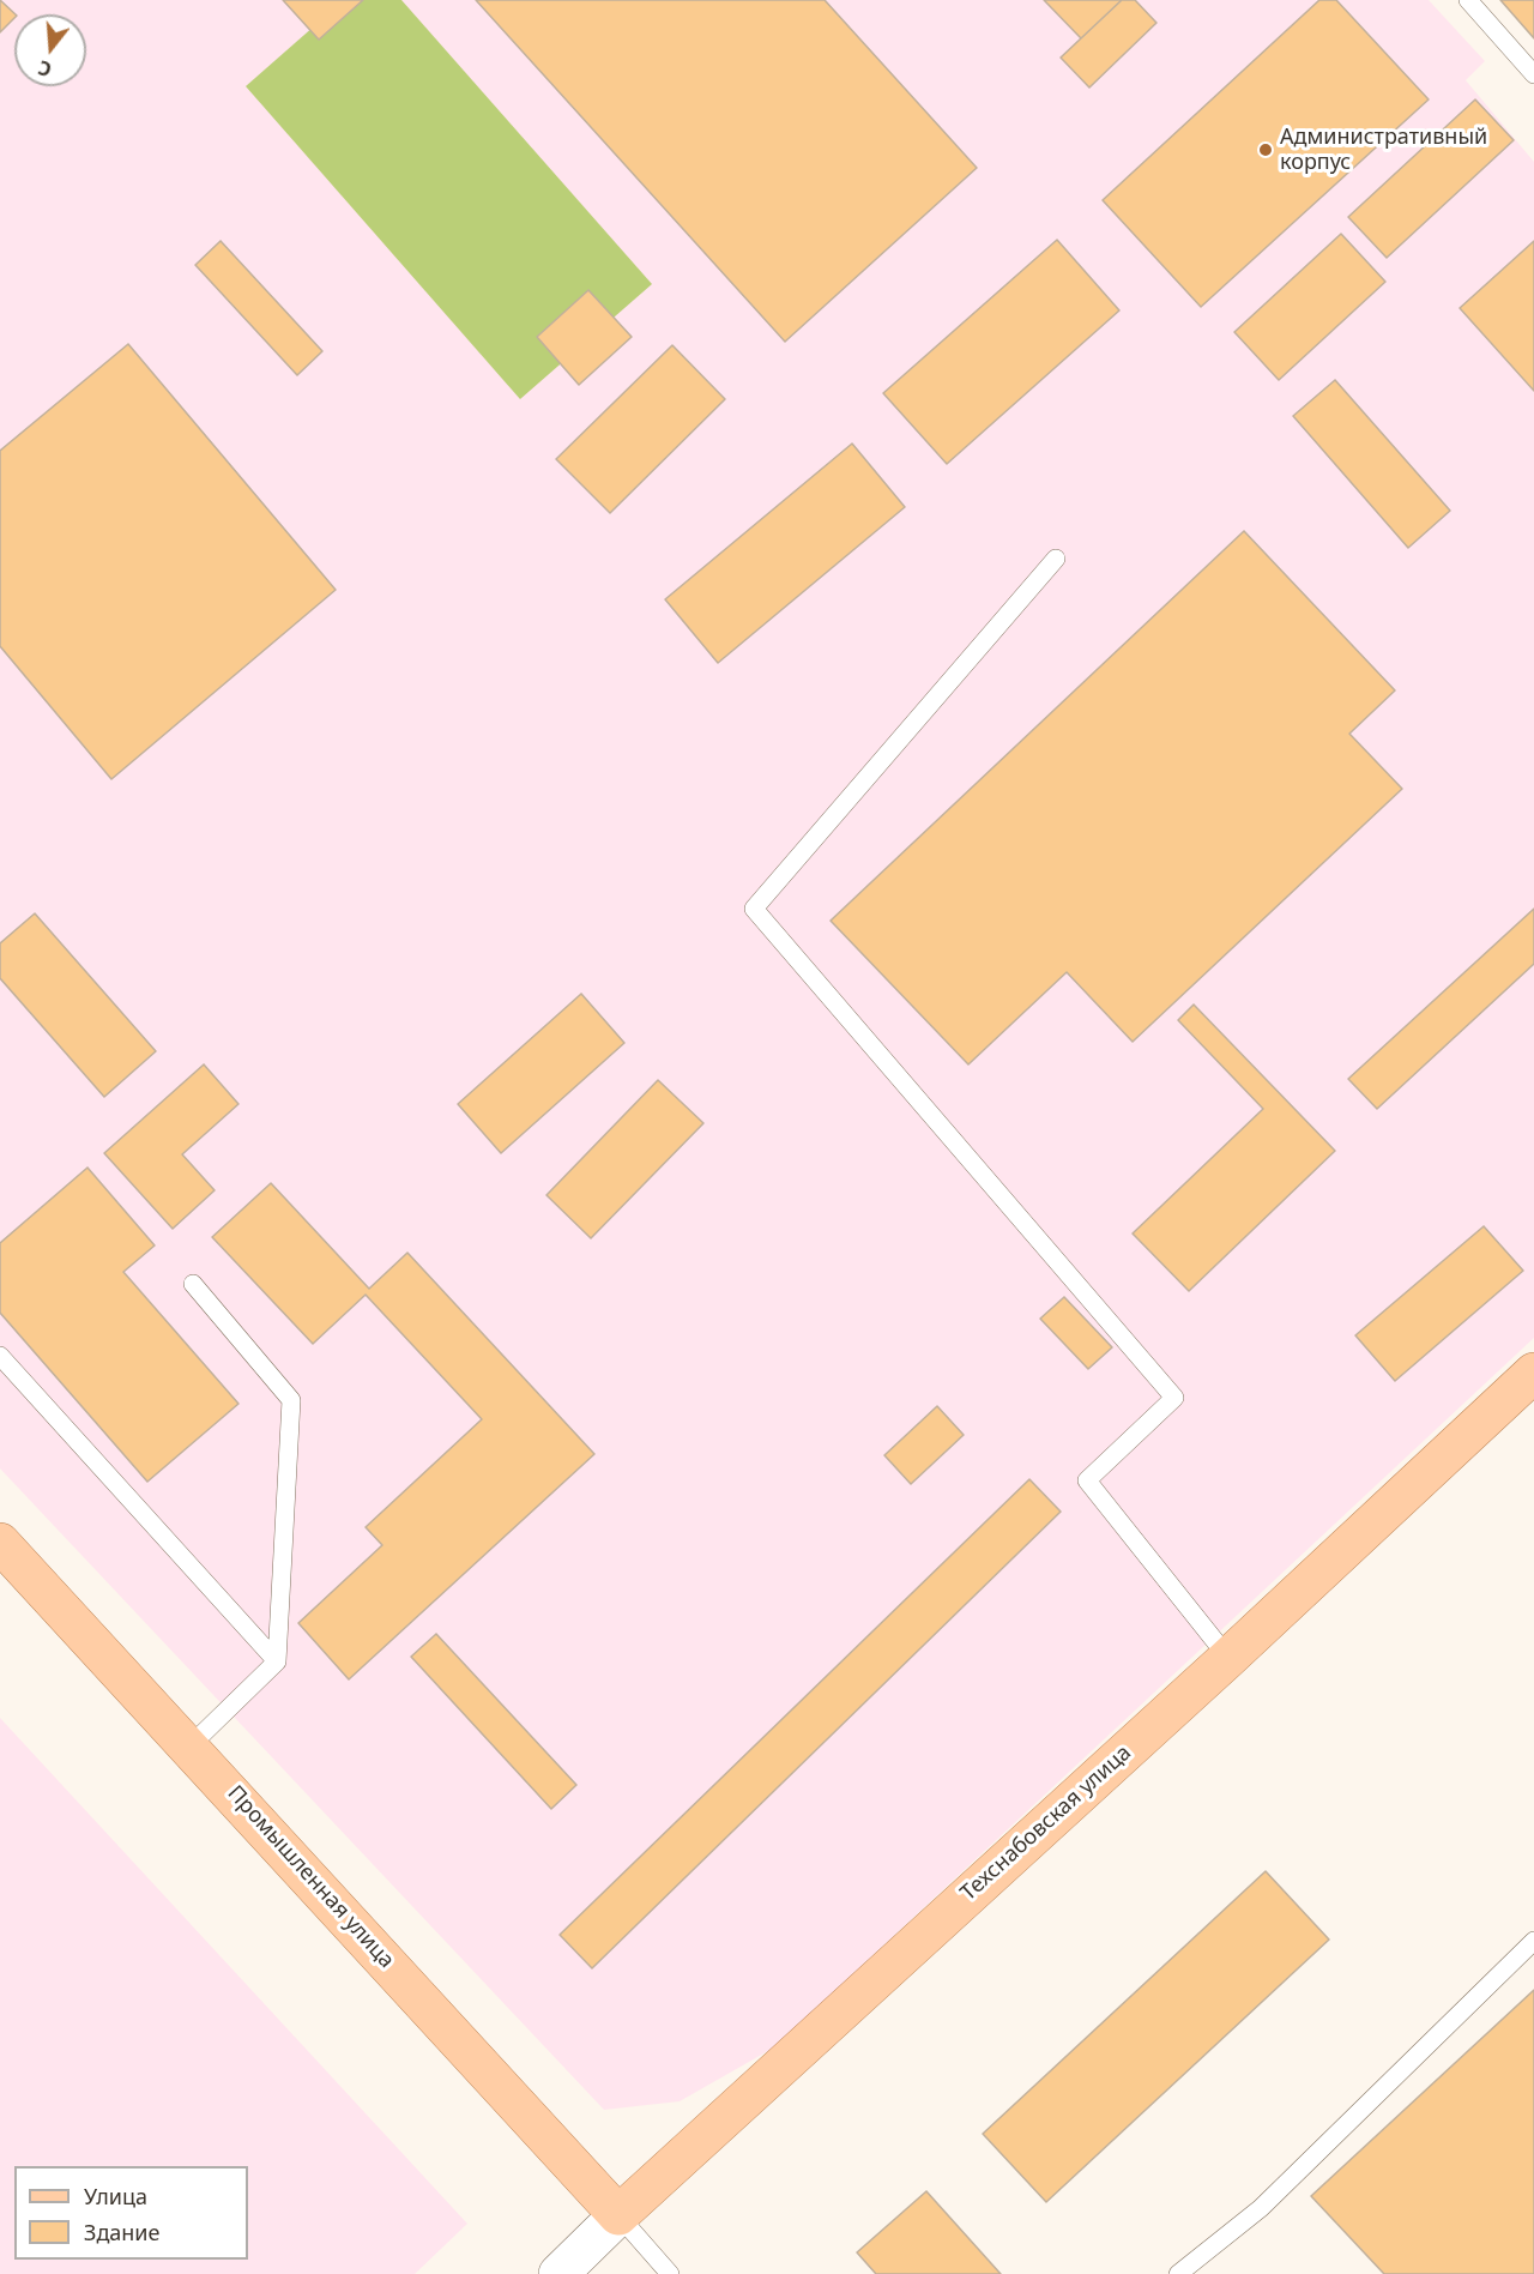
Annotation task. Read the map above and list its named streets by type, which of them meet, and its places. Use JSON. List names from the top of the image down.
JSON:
{
  "streets": {
    "main road": ["Техснабовская улица", "Промышленная улица"]
  },
  "crossings": [
    ["Техснабовская улица", "Промышленная улица"]
  ],
  "places": ["Административный корпус"],
  "legend": ["Улица", "Здание"],
  "north": "bottom"
}
